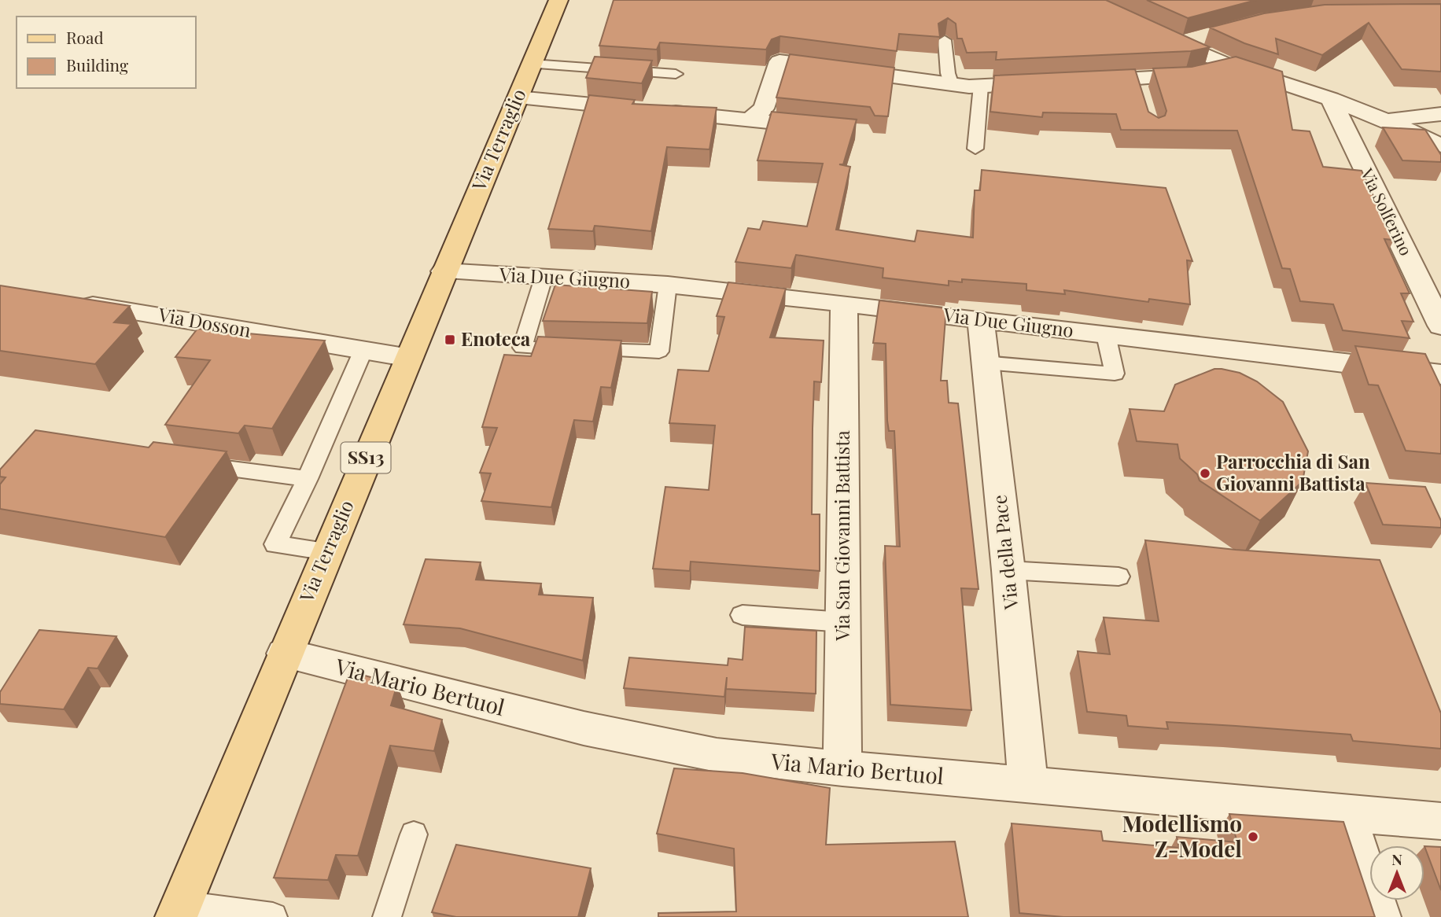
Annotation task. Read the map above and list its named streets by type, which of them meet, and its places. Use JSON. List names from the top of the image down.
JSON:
{
  "streets": {
    "main road": ["Via Terraglio", "SS13"],
    "street": [
      "Via Solferino",
      "Via Due Giugno",
      "Via Dosson",
      "Via San Giovanni Battista",
      "Via della Pace",
      "Via Mario Bertuol"
    ]
  },
  "crossings": [
    ["Via Terraglio", "Via Due Giugno"],
    ["Via Terraglio", "Via Dosson"],
    ["Via Terraglio", "Via Mario Bertuol"],
    ["Via Due Giugno", "Via San Giovanni Battista"],
    ["Via Due Giugno", "Via della Pace"],
    ["Via San Giovanni Battista", "Via Mario Bertuol"],
    ["Via della Pace", "Via Mario Bertuol"]
  ],
  "places": {
    "transit": ["Enoteca"],
    "other": ["Parrocchia di San Giovanni Battista", "Modellismo Z-Model"]
  },
  "legend": ["Road", "Building"],
  "north": "top"
}
